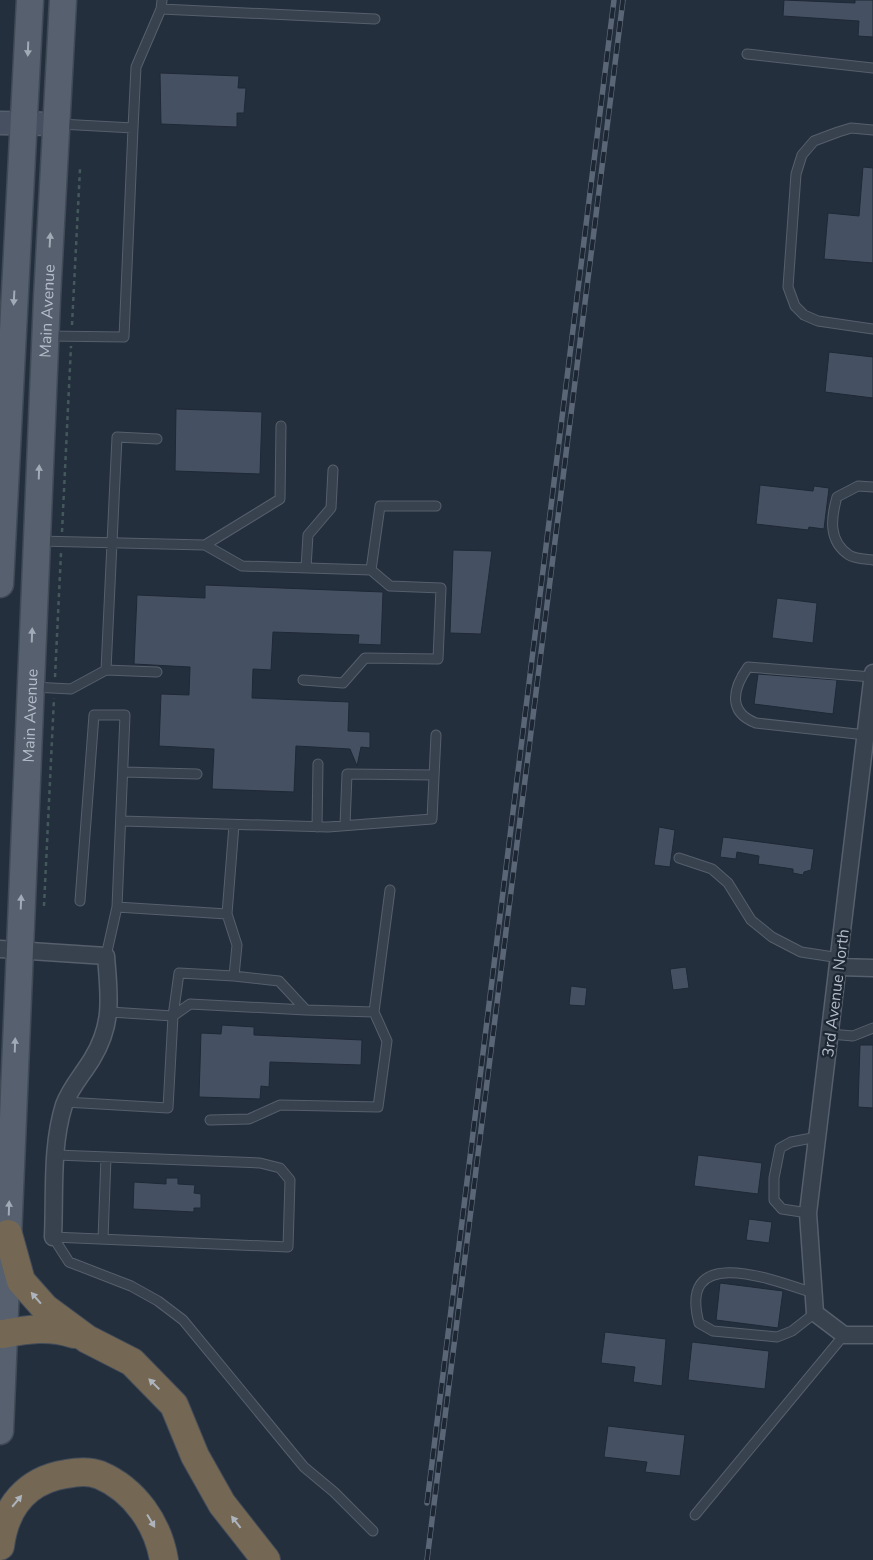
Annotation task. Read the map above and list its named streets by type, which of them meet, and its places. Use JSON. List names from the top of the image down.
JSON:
{
  "streets": {
    "main road": ["Main Avenue"],
    "street": ["3rd Avenue North"]
  }
}
